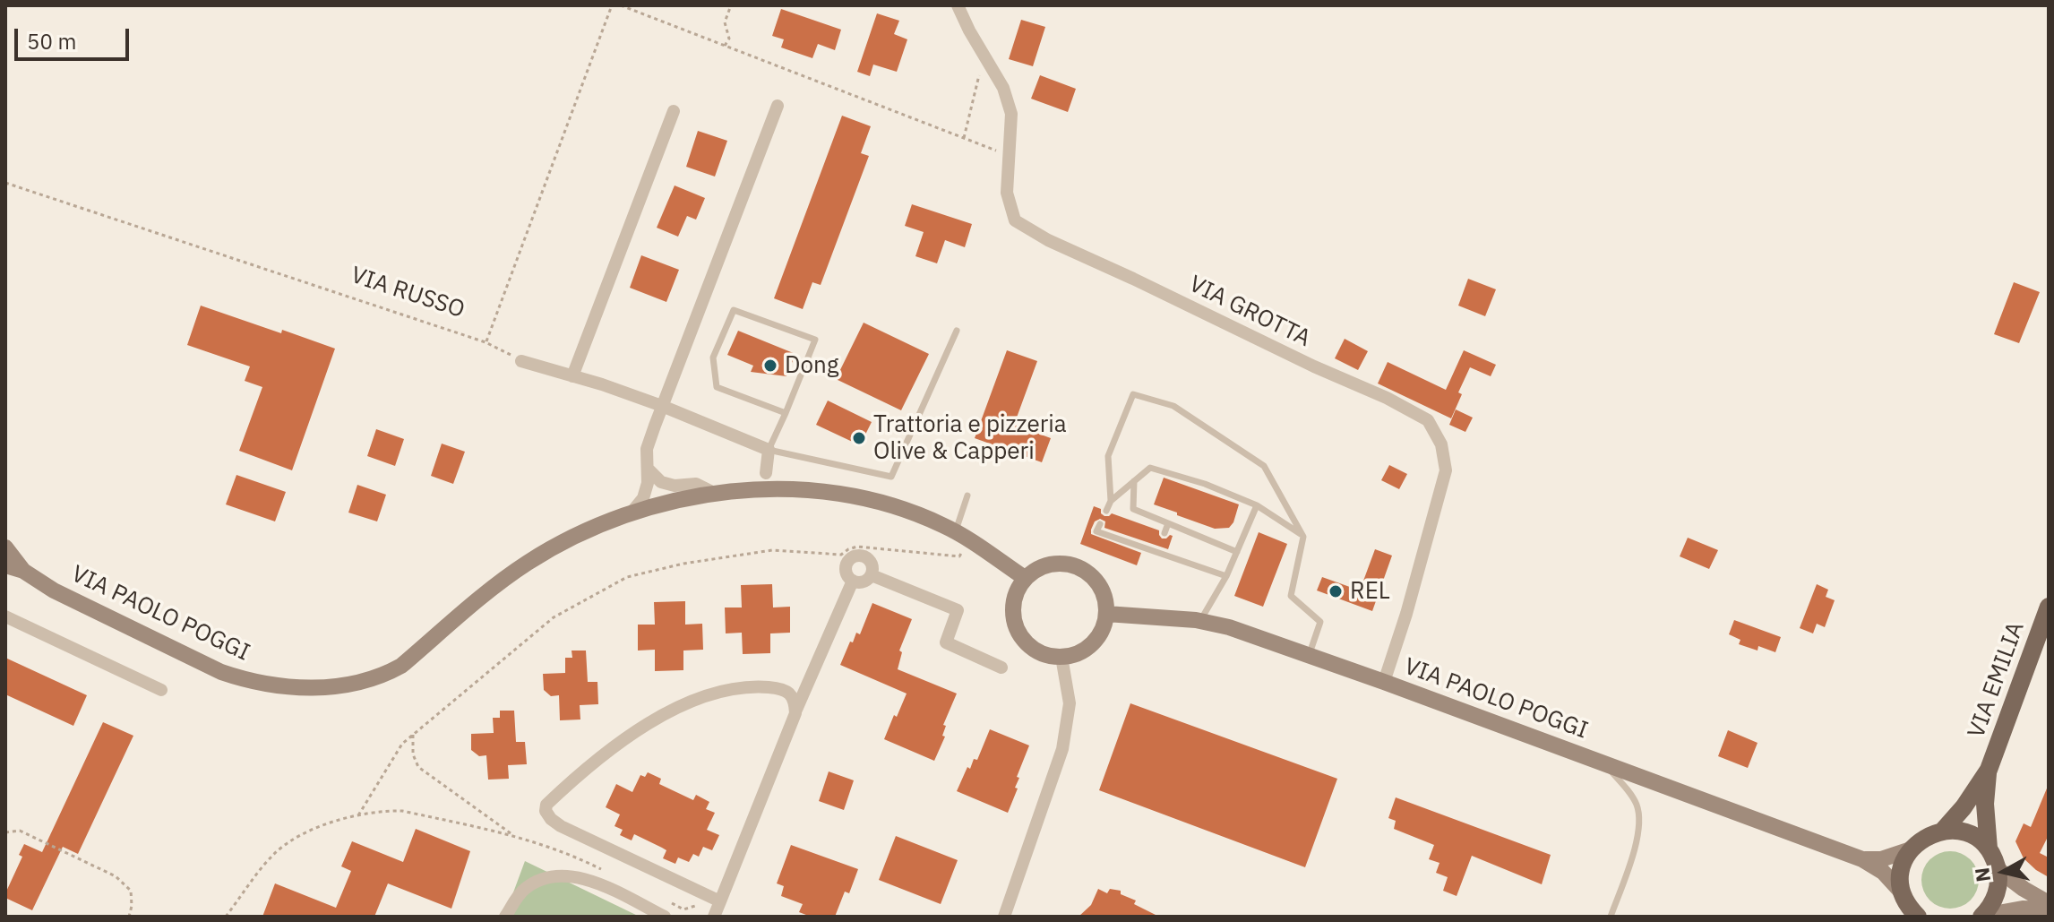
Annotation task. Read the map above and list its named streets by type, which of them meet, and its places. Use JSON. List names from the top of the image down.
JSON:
{
  "streets": {
    "main road": ["VIA PAOLO POGGI", "VIA EMILIA"],
    "street": ["VIA GROTTA"],
    "path": ["VIA RUSSO"]
  },
  "crossings": [
    ["VIA GROTTA", "VIA PAOLO POGGI"]
  ],
  "places": ["Dong", "Trattoria e pizzeria Olive & Capperi", "REL"],
  "scale_bar": "50 m",
  "north": "left"
}
